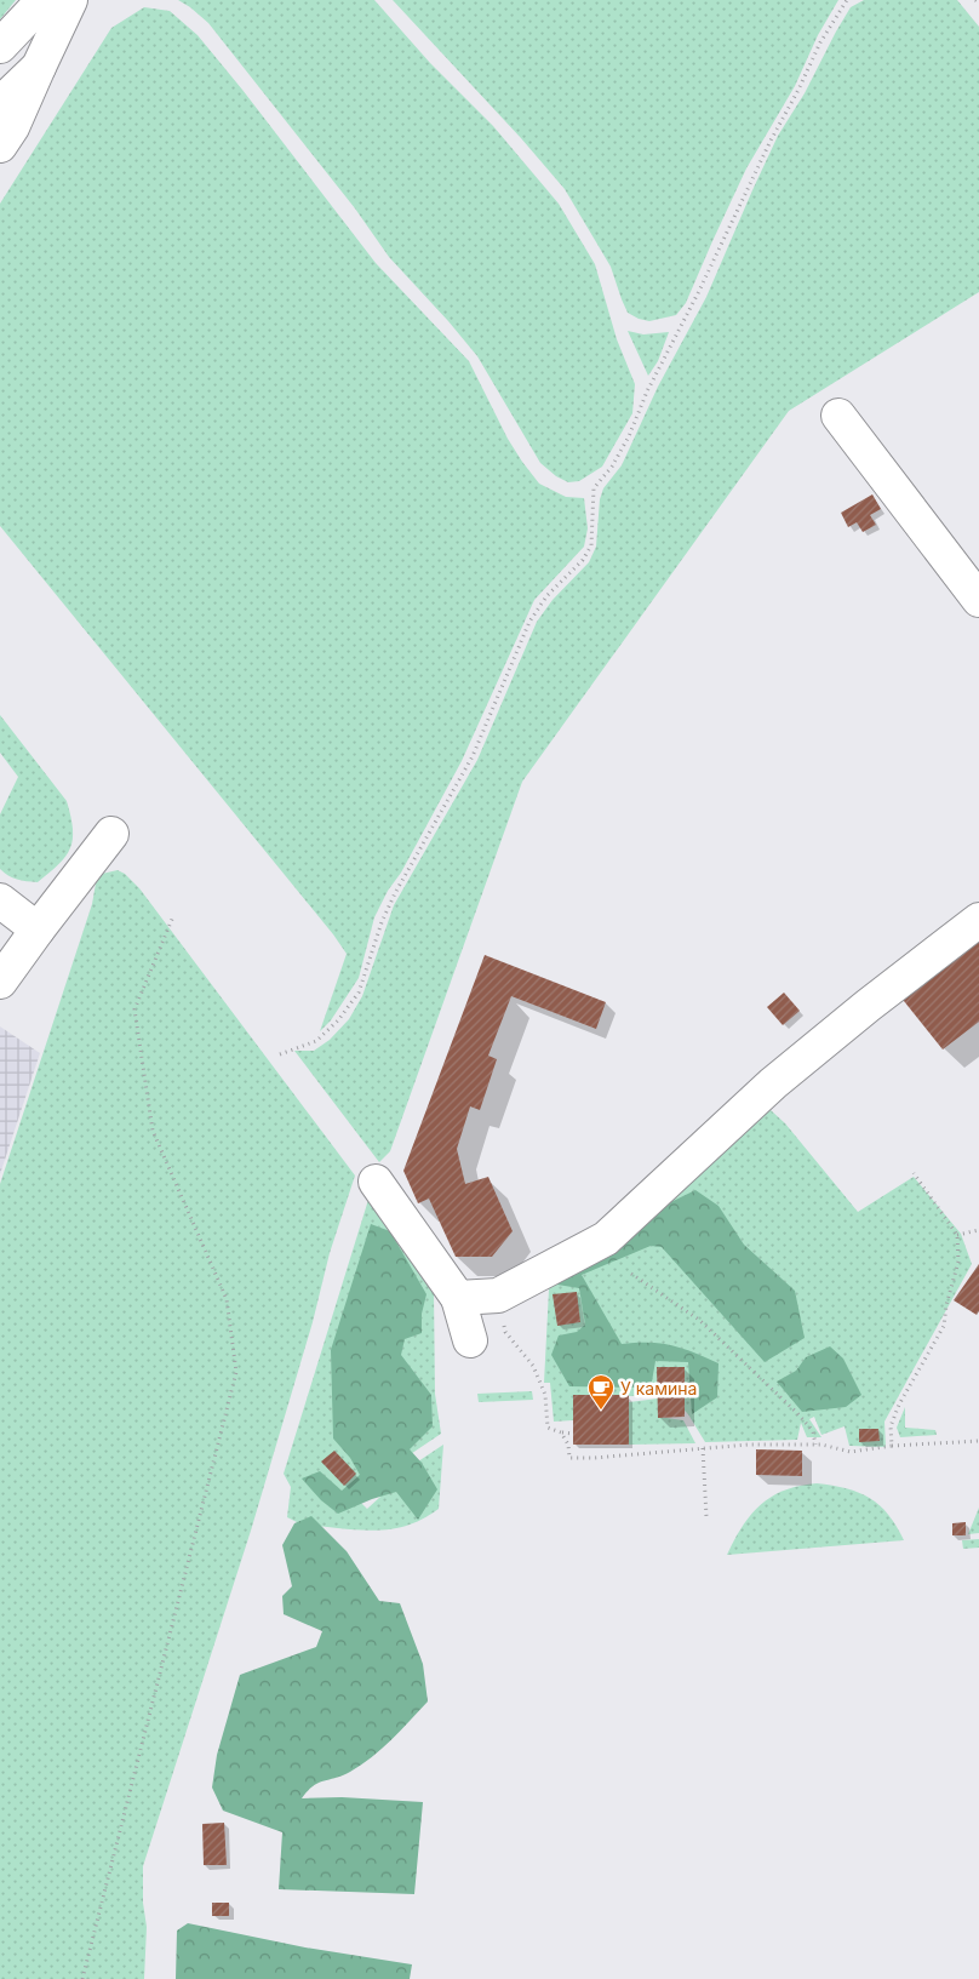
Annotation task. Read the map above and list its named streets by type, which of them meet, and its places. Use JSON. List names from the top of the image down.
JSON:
{
  "places": {
    "cafe": ["У камина"]
  }
}
